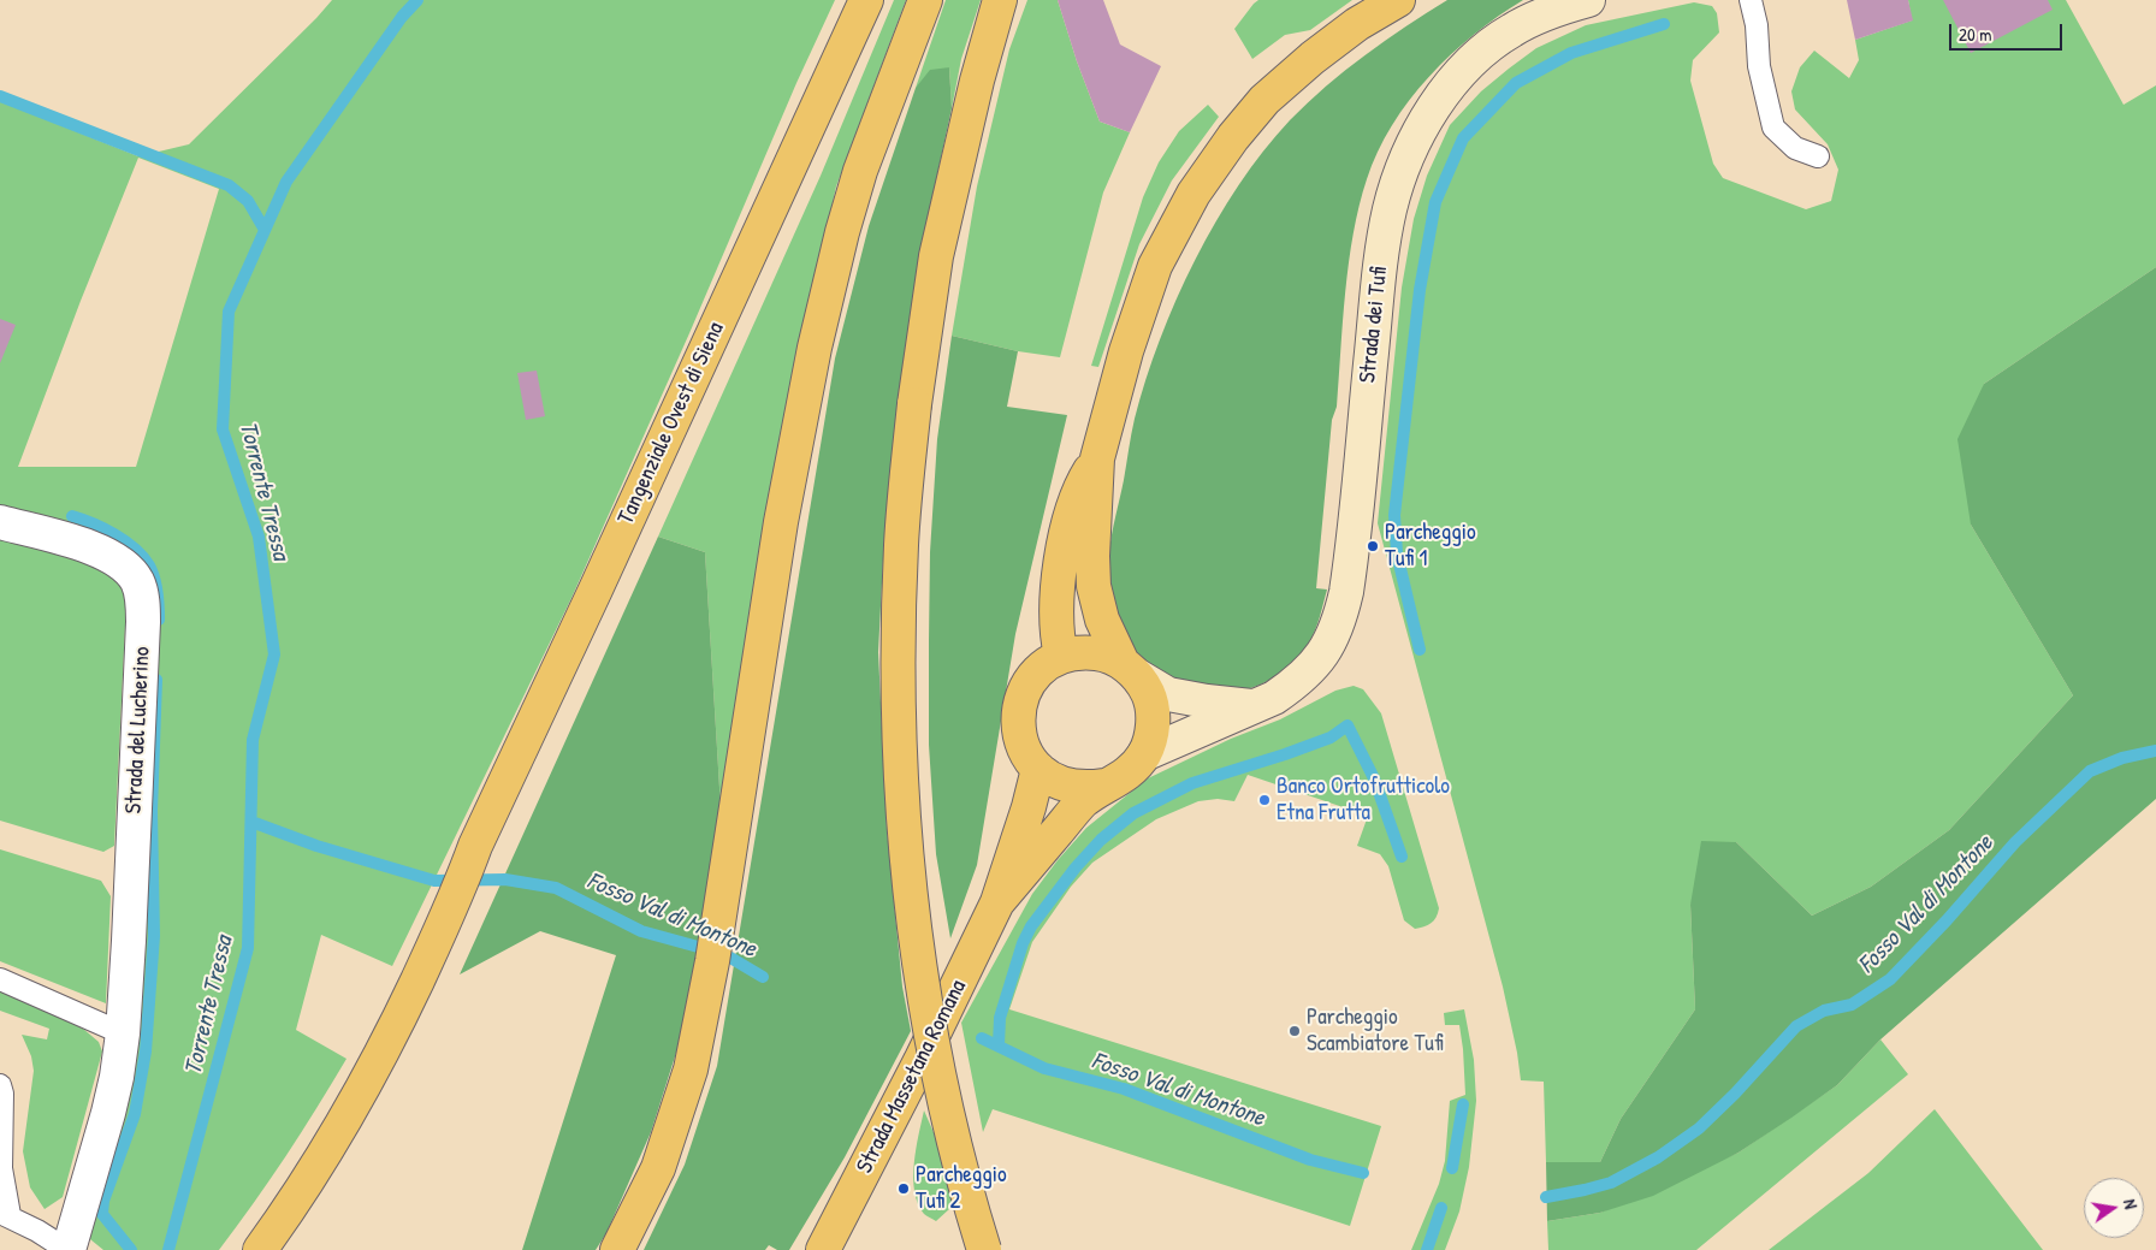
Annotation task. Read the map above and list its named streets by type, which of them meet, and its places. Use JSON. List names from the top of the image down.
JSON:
{
  "streets": {
    "main road": ["Tangenziale Ovest di Siena", "Strada Massetana Romana"],
    "street": ["Strada dei Tufi", "Strada del Lucherino"]
  },
  "crossings": [
    ["Strada dei Tufi", "Strada Massetana Romana"]
  ],
  "water": ["Torrente Tressa", "Fosso Val di Montone"],
  "places": [
    "Parcheggio Tufi 1",
    "Banco Ortofrutticolo Etna Frutta",
    "Parcheggio Scambiatore Tufi",
    "Parcheggio Tufi 2"
  ],
  "scale_bar": "20 m",
  "north": "right"
}
